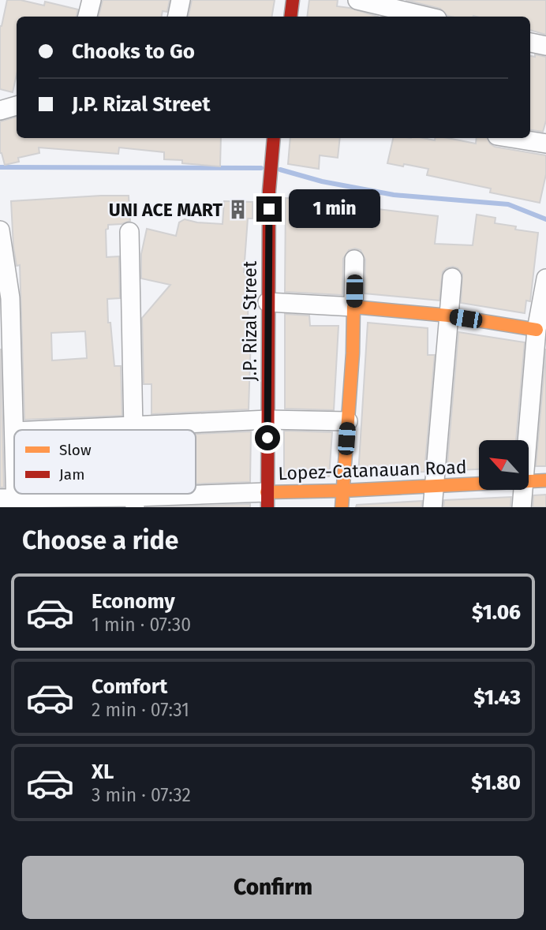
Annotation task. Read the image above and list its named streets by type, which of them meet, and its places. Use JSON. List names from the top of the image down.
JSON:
{
  "streets": {
    "main road": ["J.P. Rizal Street", "Lopez-Catanauan Road"]
  },
  "crossings": [
    ["J.P. Rizal Street", "Lopez-Catanauan Road"]
  ],
  "places": {
    "building": ["UNI ACE MART"]
  },
  "legend": ["Slow", "Jam"],
  "north": "top left",
  "page": {
    "banner": ["Chooks to Go", "J.P. Rizal Street"],
    "bubble": "1 min",
    "heading": "Choose a ride",
    "list": [
      {
        "name": "Economy",
        "note": "1 min · 07:30",
        "value": "$1.06"
      },
      {
        "name": "Comfort",
        "note": "2 min · 07:31",
        "value": "$1.43"
      },
      {
        "name": "XL",
        "note": "3 min · 07:32",
        "value": "$1.80"
      }
    ],
    "buttons": "Confirm"
  }
}
